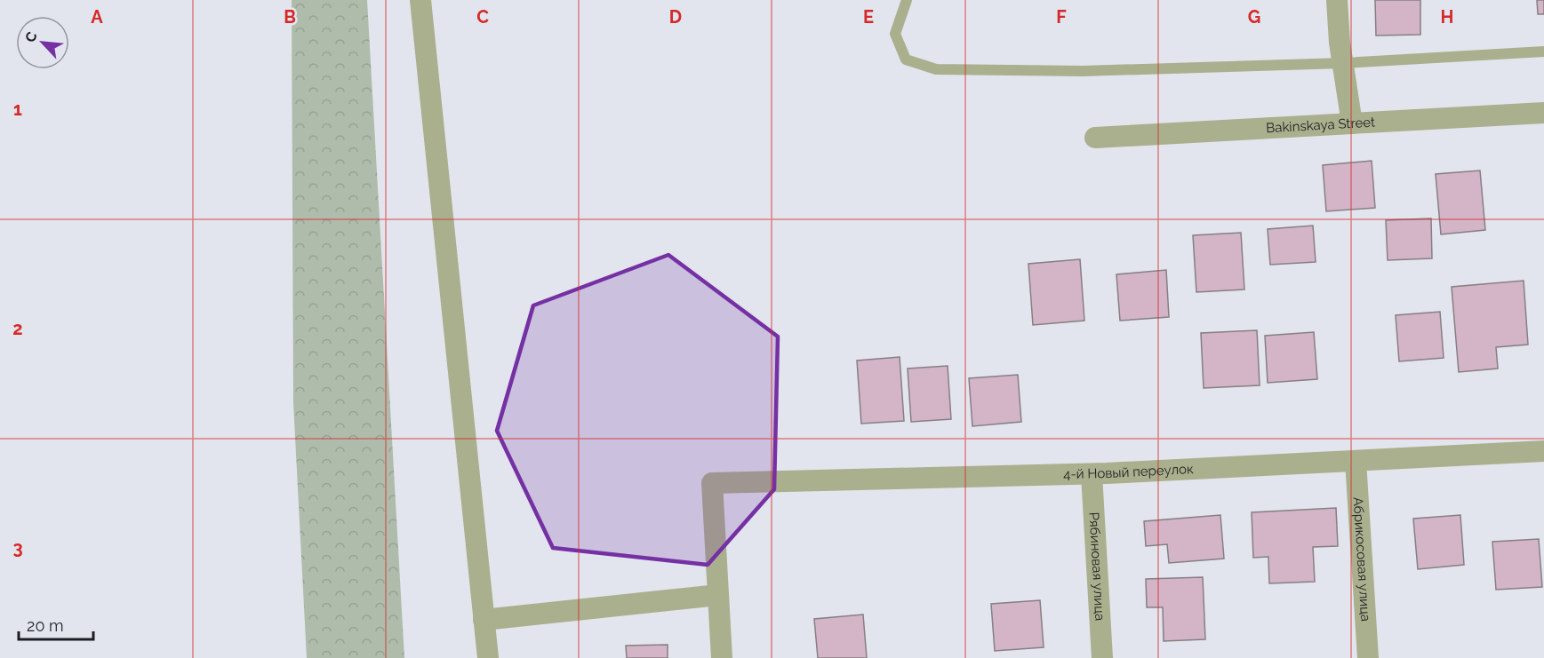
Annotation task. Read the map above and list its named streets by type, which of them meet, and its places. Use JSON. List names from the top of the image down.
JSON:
{
  "streets": {
    "street": [
      "Bakinskaya Street",
      "4-й Новый переулок",
      "Абрикосовая улица",
      "Рябиновая улица"
    ]
  },
  "crossings": [
    ["4-й Новый переулок", "Абрикосовая улица"],
    ["4-й Новый переулок", "Рябиновая улица"]
  ],
  "scale_bar": "20 m",
  "north": "top left",
  "grid": {
    "columns": [
      "A",
      "B",
      "C",
      "D",
      "E",
      "F",
      "G",
      "H"
    ],
    "rows": ["1", "2", "3"]
  }
}
